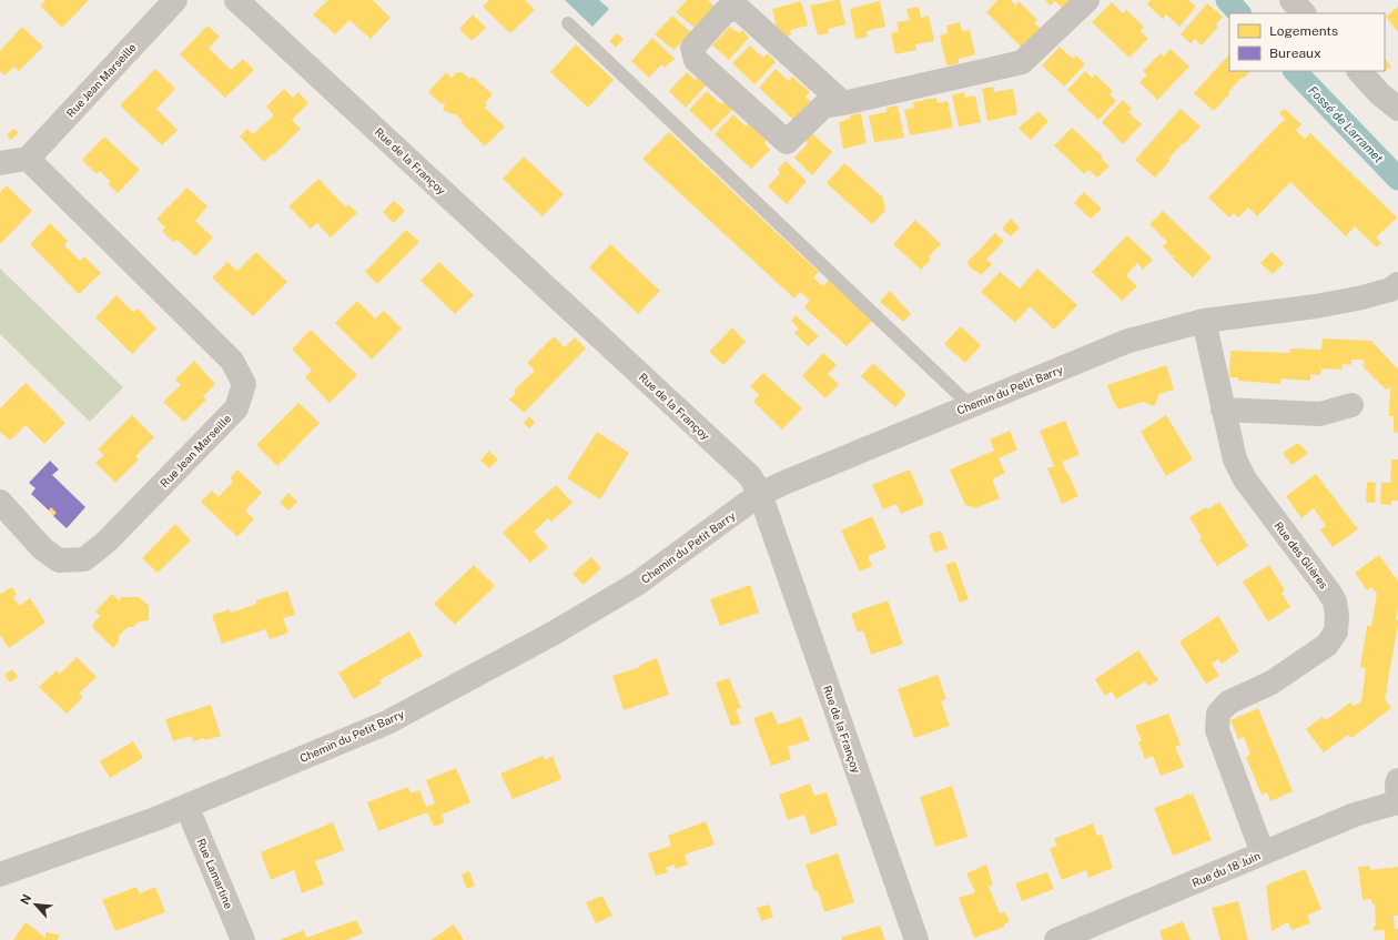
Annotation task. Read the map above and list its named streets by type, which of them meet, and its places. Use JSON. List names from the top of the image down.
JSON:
{
  "streets": {
    "street": [
      "Rue Jean Marseille",
      "Rue de la Françoy",
      "Chemin du Petit Barry",
      "Rue des Glières",
      "Rue du 18 Juin",
      "Rue Lamartine"
    ]
  },
  "crossings": [
    ["Rue de la Françoy", "Chemin du Petit Barry"],
    ["Chemin du Petit Barry", "Rue des Glières"],
    ["Chemin du Petit Barry", "Rue Lamartine"],
    ["Rue des Glières", "Rue du 18 Juin"]
  ],
  "water": ["Fossé de Larramet"],
  "legend": ["Logements", "Bureaux"],
  "north": "top left"
}
